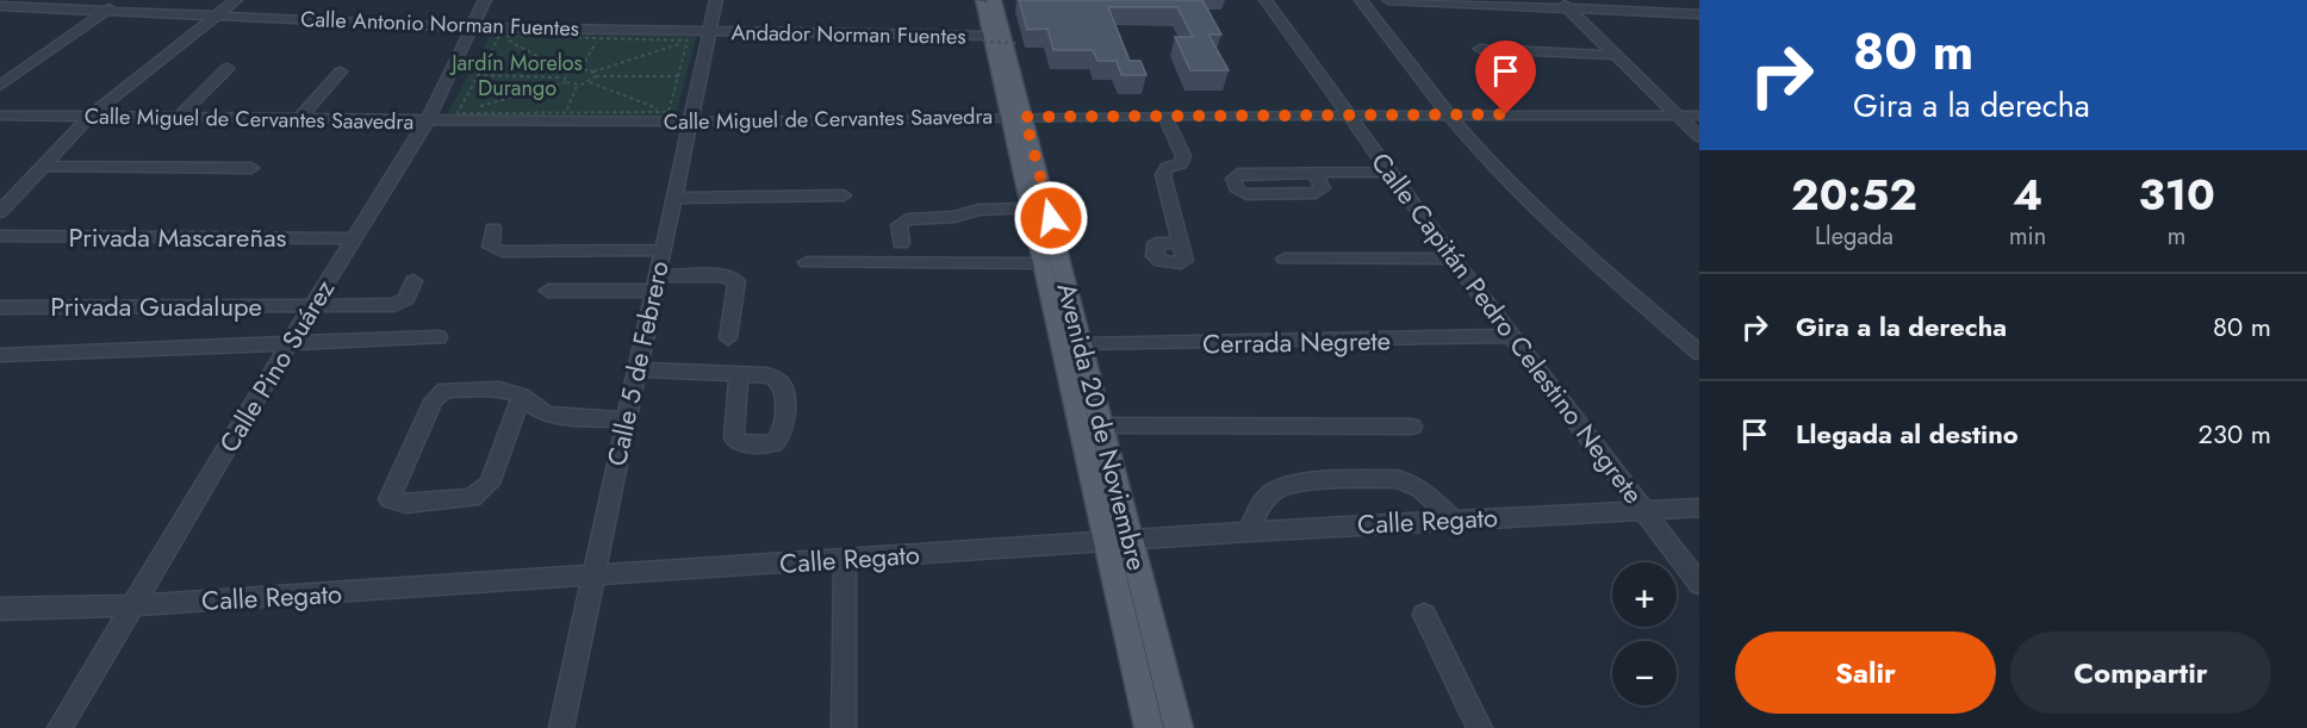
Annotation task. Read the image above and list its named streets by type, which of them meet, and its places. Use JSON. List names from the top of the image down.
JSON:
{
  "streets": {
    "main road": ["Avenida 20 de Noviembre"],
    "street": [
      "Calle Antonio Norman Fuentes",
      "Andador Norman Fuentes",
      "Calle Miguel de Cervantes Saavedra",
      "Privada Mascareñas",
      "Privada Guadalupe",
      "Calle Capitán Pedro Celestino Negrete",
      "Cerrada Negrete",
      "Calle 5 de Febrero",
      "Calle Pino Suárez",
      "Calle Regato"
    ]
  },
  "crossings": [
    ["Calle Antonio Norman Fuentes", "Andador Norman Fuentes"],
    ["Calle Antonio Norman Fuentes", "Calle 5 de Febrero"],
    ["Calle Antonio Norman Fuentes", "Calle Pino Suárez"],
    ["Andador Norman Fuentes", "Calle 5 de Febrero"],
    ["Andador Norman Fuentes", "Avenida 20 de Noviembre"],
    ["Calle Miguel de Cervantes Saavedra", "Calle Capitán Pedro Celestino Negrete"],
    ["Calle Miguel de Cervantes Saavedra", "Calle 5 de Febrero"],
    ["Calle Miguel de Cervantes Saavedra", "Calle Pino Suárez"],
    ["Calle Miguel de Cervantes Saavedra", "Avenida 20 de Noviembre"],
    ["Privada Mascareñas", "Calle Pino Suárez"],
    ["Privada Guadalupe", "Calle Pino Suárez"],
    ["Calle Capitán Pedro Celestino Negrete", "Cerrada Negrete"],
    ["Calle Capitán Pedro Celestino Negrete", "Calle Regato"],
    ["Cerrada Negrete", "Avenida 20 de Noviembre"],
    ["Calle 5 de Febrero", "Calle Regato"],
    ["Calle Pino Suárez", "Calle Regato"],
    ["Avenida 20 de Noviembre", "Calle Regato"]
  ],
  "parks": ["Jardín Morelos Durango"],
  "page": {
    "turn": ["80 m", "Gira a la derecha"],
    "eta": [
      "20:52",
      "Llegada",
      "4",
      "min",
      "310",
      "m"
    ],
    "list": [
      {
        "name": "Gira a la derecha",
        "value": "80 m"
      },
      {
        "name": "Llegada al destino",
        "value": "230 m"
      }
    ],
    "map_buttons": ["+", "−"],
    "buttons": ["Salir", "Compartir"]
  }
}
